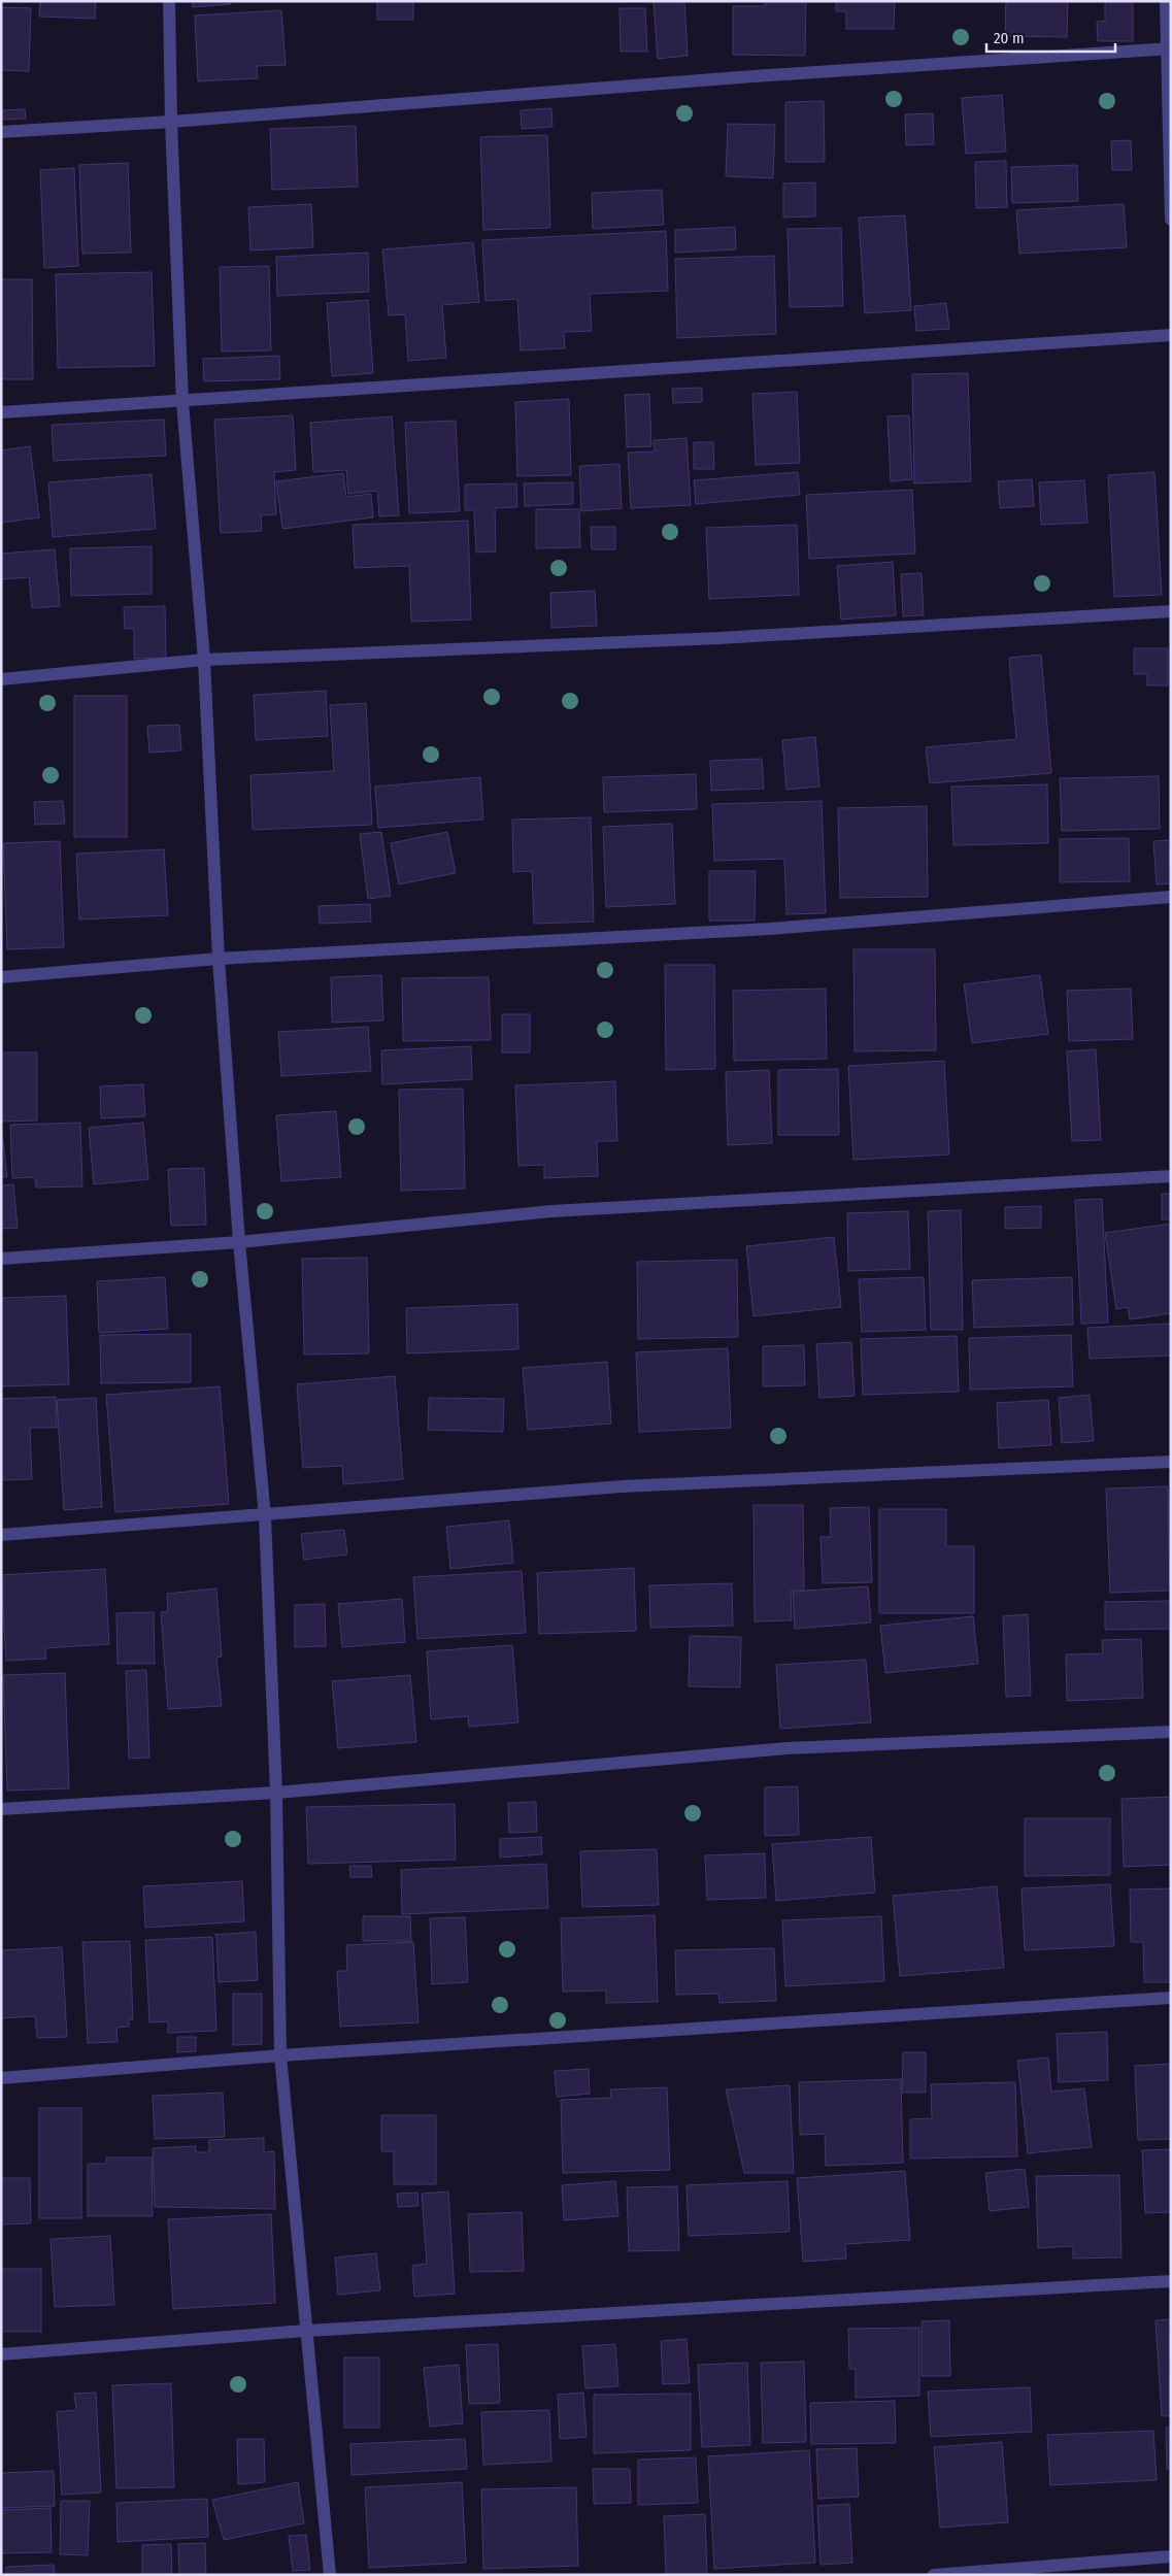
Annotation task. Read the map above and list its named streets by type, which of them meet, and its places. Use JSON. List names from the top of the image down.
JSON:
{
  "scale_bar": "20 m"
}
